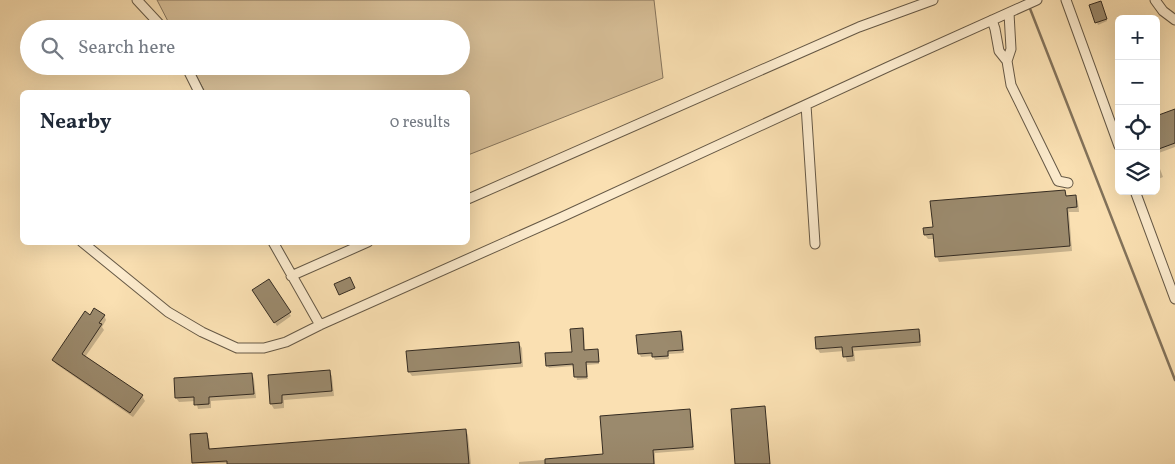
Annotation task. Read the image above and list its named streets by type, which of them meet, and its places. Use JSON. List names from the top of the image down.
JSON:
{
  "page": {
    "map_buttons": ["+", "−"],
    "search": "Search here",
    "heading": ["Nearby", "0 results"]
  }
}
